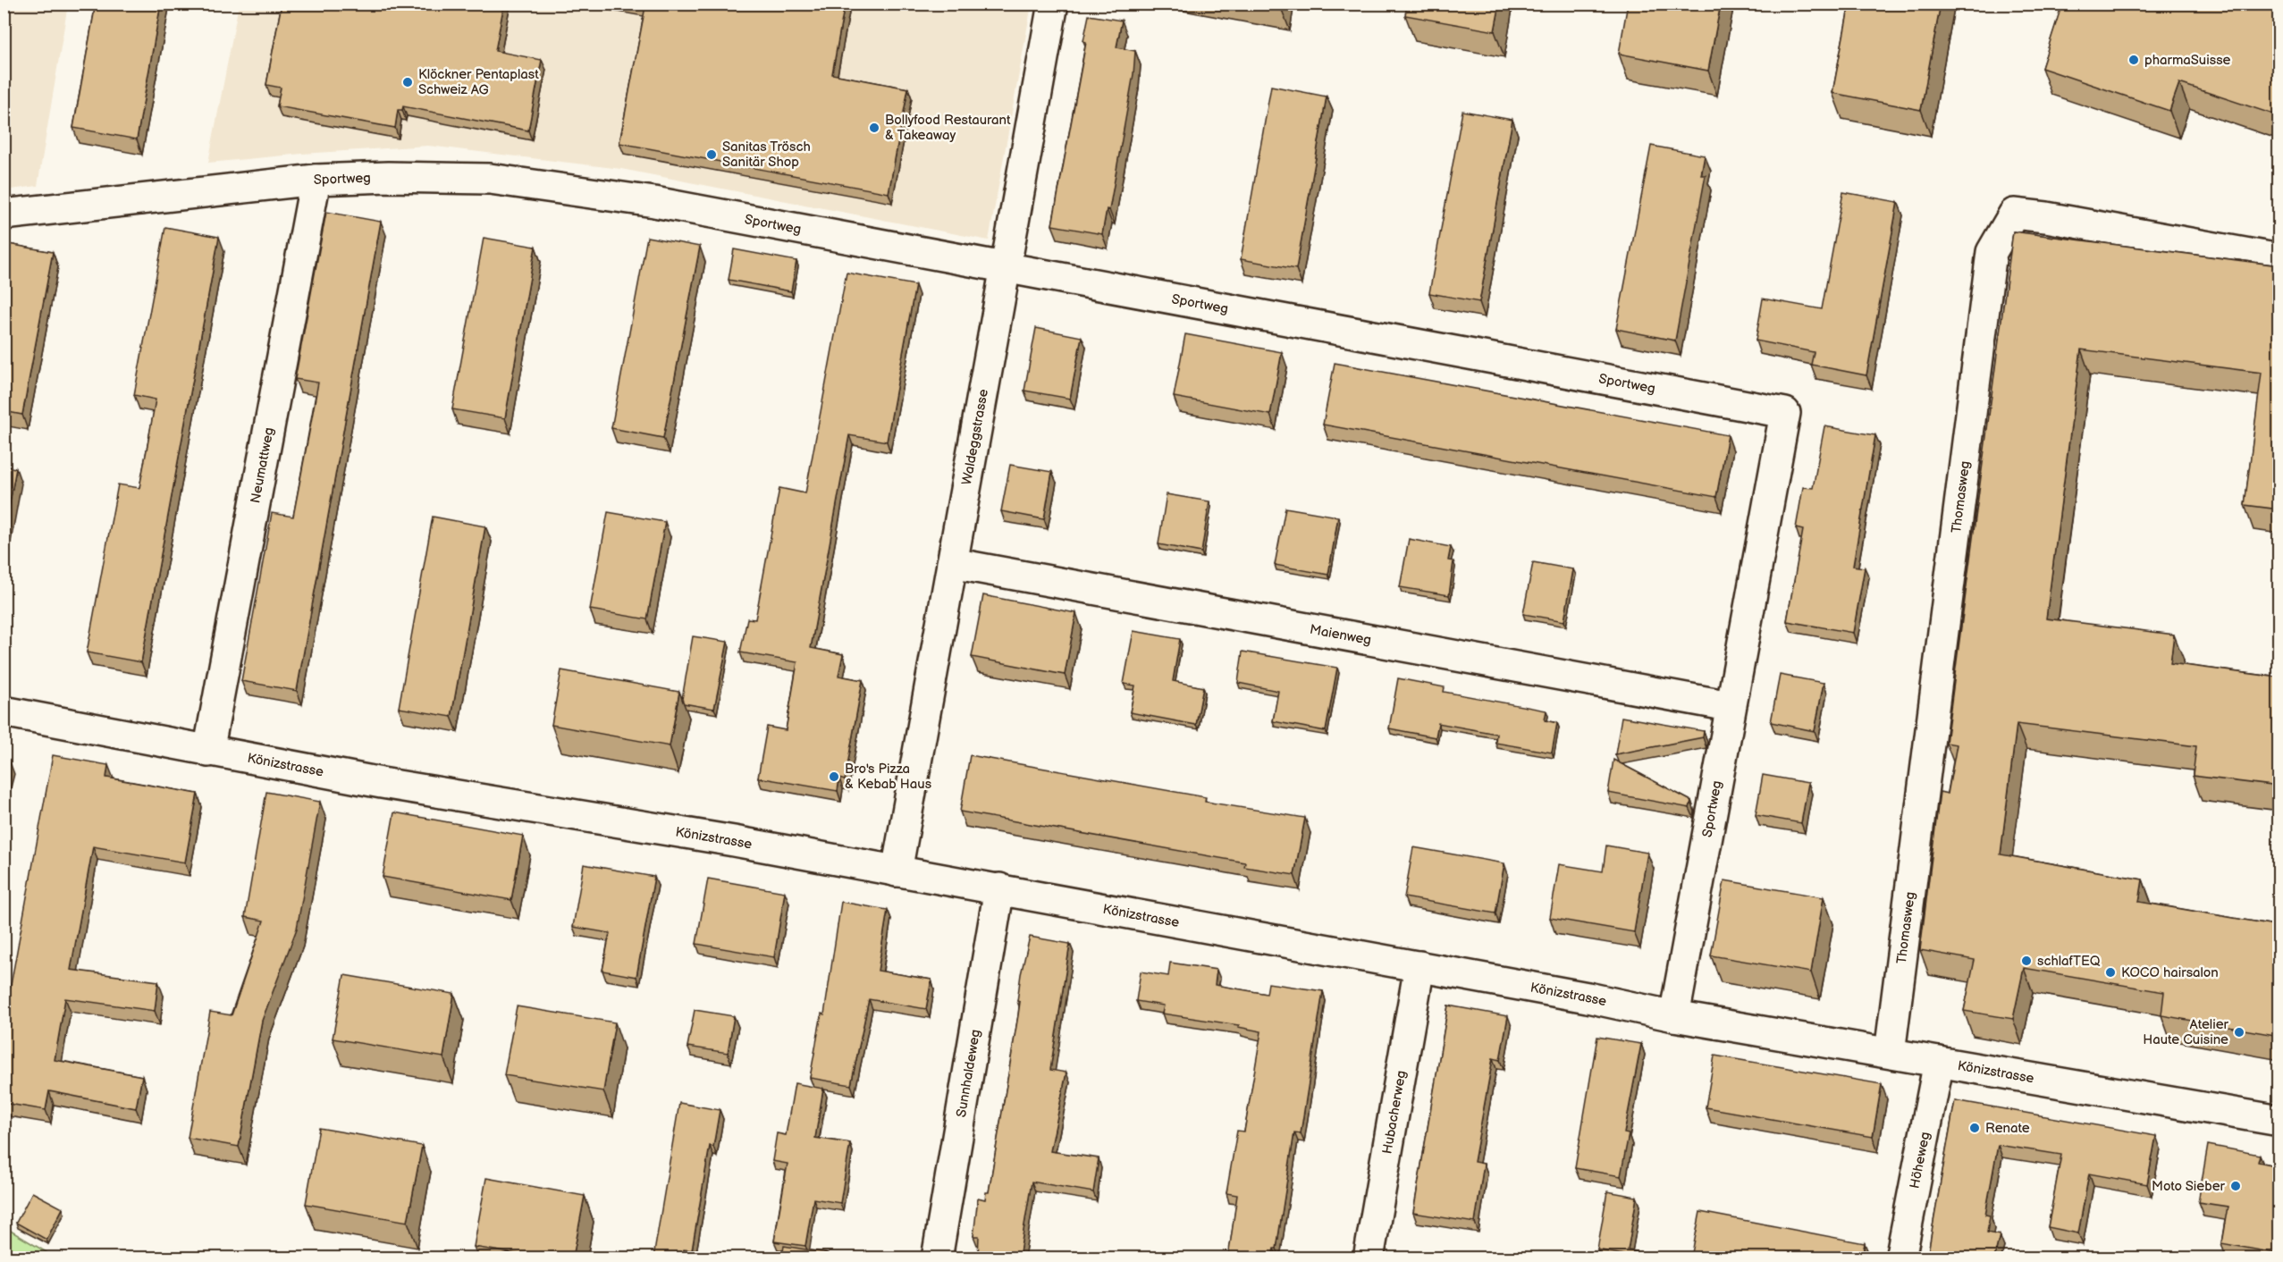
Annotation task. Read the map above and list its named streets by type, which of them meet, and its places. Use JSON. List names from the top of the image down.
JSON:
{
  "streets": {
    "street": [
      "Sportweg",
      "Waldeggstrasse",
      "Neumattweg",
      "Thomasweg",
      "Maienweg",
      "Könizstrasse",
      "Sunnhaldeweg",
      "Hubacherweg",
      "Höheweg"
    ]
  },
  "crossings": [
    ["Sportweg", "Waldeggstrasse"],
    ["Sportweg", "Neumattweg"],
    ["Sportweg", "Maienweg"],
    ["Sportweg", "Könizstrasse"],
    ["Waldeggstrasse", "Maienweg"],
    ["Waldeggstrasse", "Könizstrasse"],
    ["Neumattweg", "Könizstrasse"],
    ["Thomasweg", "Könizstrasse"],
    ["Könizstrasse", "Sunnhaldeweg"],
    ["Könizstrasse", "Hubacherweg"],
    ["Könizstrasse", "Höheweg"]
  ],
  "places": [
    "pharmaSuisse",
    "Klöckner Pentaplast Schweiz AG",
    "Bollyfood Restaurant & Takeaway",
    "Sanitas Trösch Sanitär Shop",
    "Bro's Pizza & Kebab Haus",
    "schlafTEQ",
    "KOCO hairsalon",
    "Atelier Haute Cuisine",
    "Renate",
    "Moto Sieber"
  ]
}
